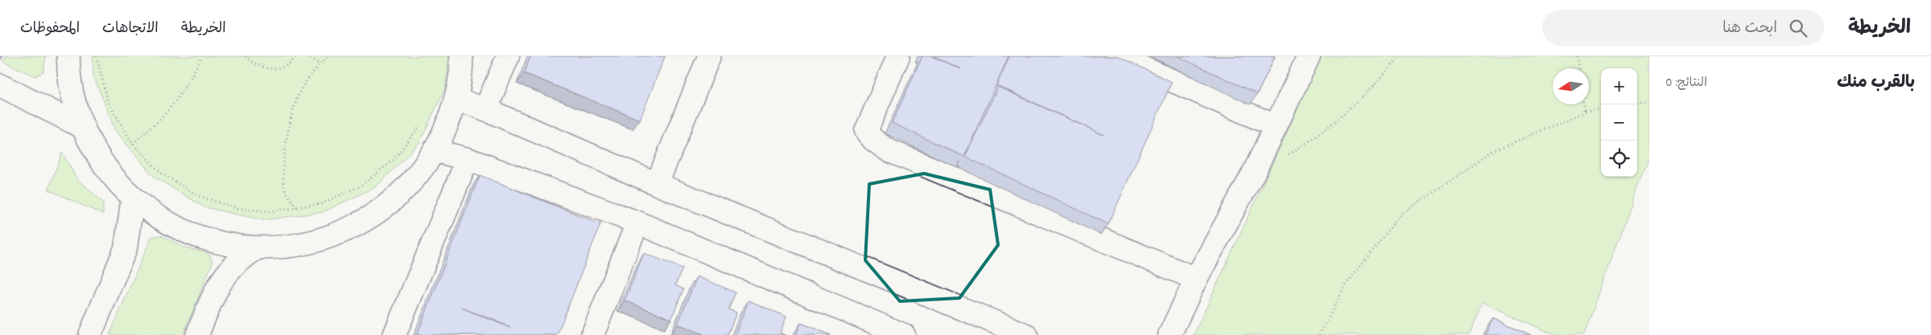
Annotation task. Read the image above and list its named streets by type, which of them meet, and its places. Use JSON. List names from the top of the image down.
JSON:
{
  "north": "left",
  "page": {
    "header": "الخريطة",
    "search": "ابحث هنا",
    "nav": ["الخريطة", "الاتجاهات", "المحفوظات"],
    "heading": ["بالقرب منك", "النتائج: 0"],
    "map_buttons": ["+", "−"]
  }
}
